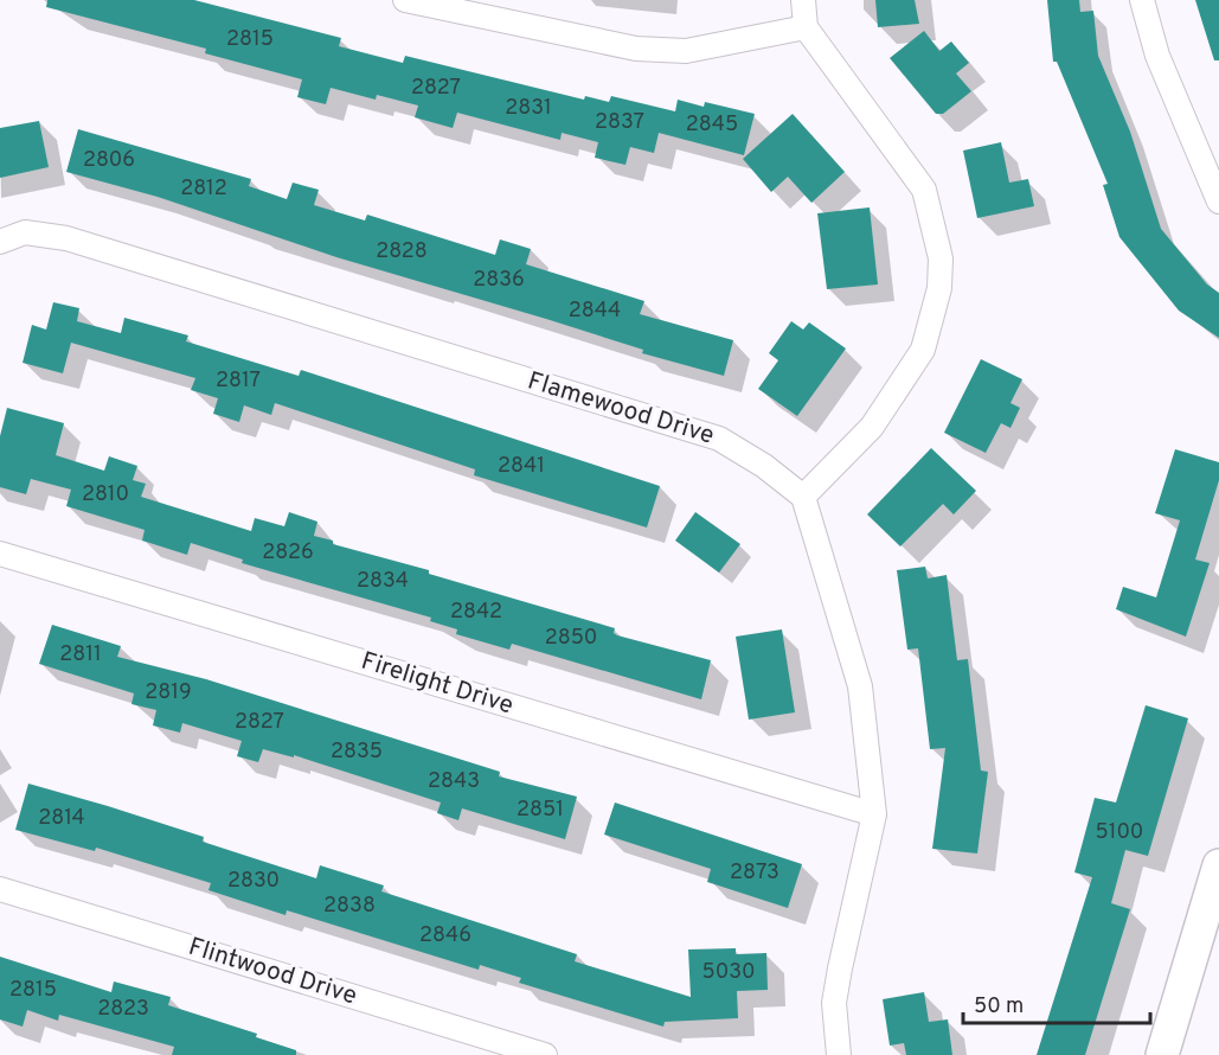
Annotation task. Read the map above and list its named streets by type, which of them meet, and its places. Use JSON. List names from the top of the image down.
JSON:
{
  "streets": {
    "street": ["Flamewood Drive", "Firelight Drive", "Flintwood Drive"]
  },
  "house_numbers": [
    "2815",
    "2827",
    "2831",
    "2837",
    "2845",
    "2806",
    "2812",
    "2828",
    "2836",
    "2844",
    "2817",
    "2841",
    "2810",
    "2826",
    "2834",
    "2842",
    "2850",
    "2811",
    "2819",
    "2827",
    "2835",
    "2843",
    "2851",
    "2814",
    "5100",
    "2873",
    "2830",
    "2838",
    "2846",
    "5030",
    "2815",
    "2823"
  ],
  "scale_bar": "50 m"
}
